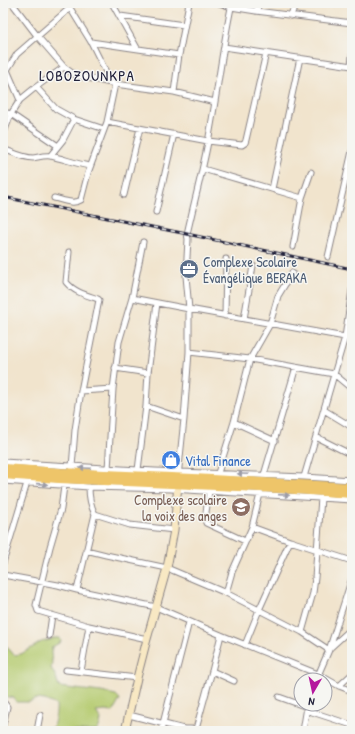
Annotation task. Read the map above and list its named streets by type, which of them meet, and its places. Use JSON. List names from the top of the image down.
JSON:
{
  "districts": ["LOBOZOUNKPA"],
  "places": {
    "office": ["Complexe Scolaire Évangélique BERAKA"],
    "shop": ["Vital Finance"],
    "school or university": ["Complexe scolaire la voix des anges"]
  },
  "north": "bottom"
}
